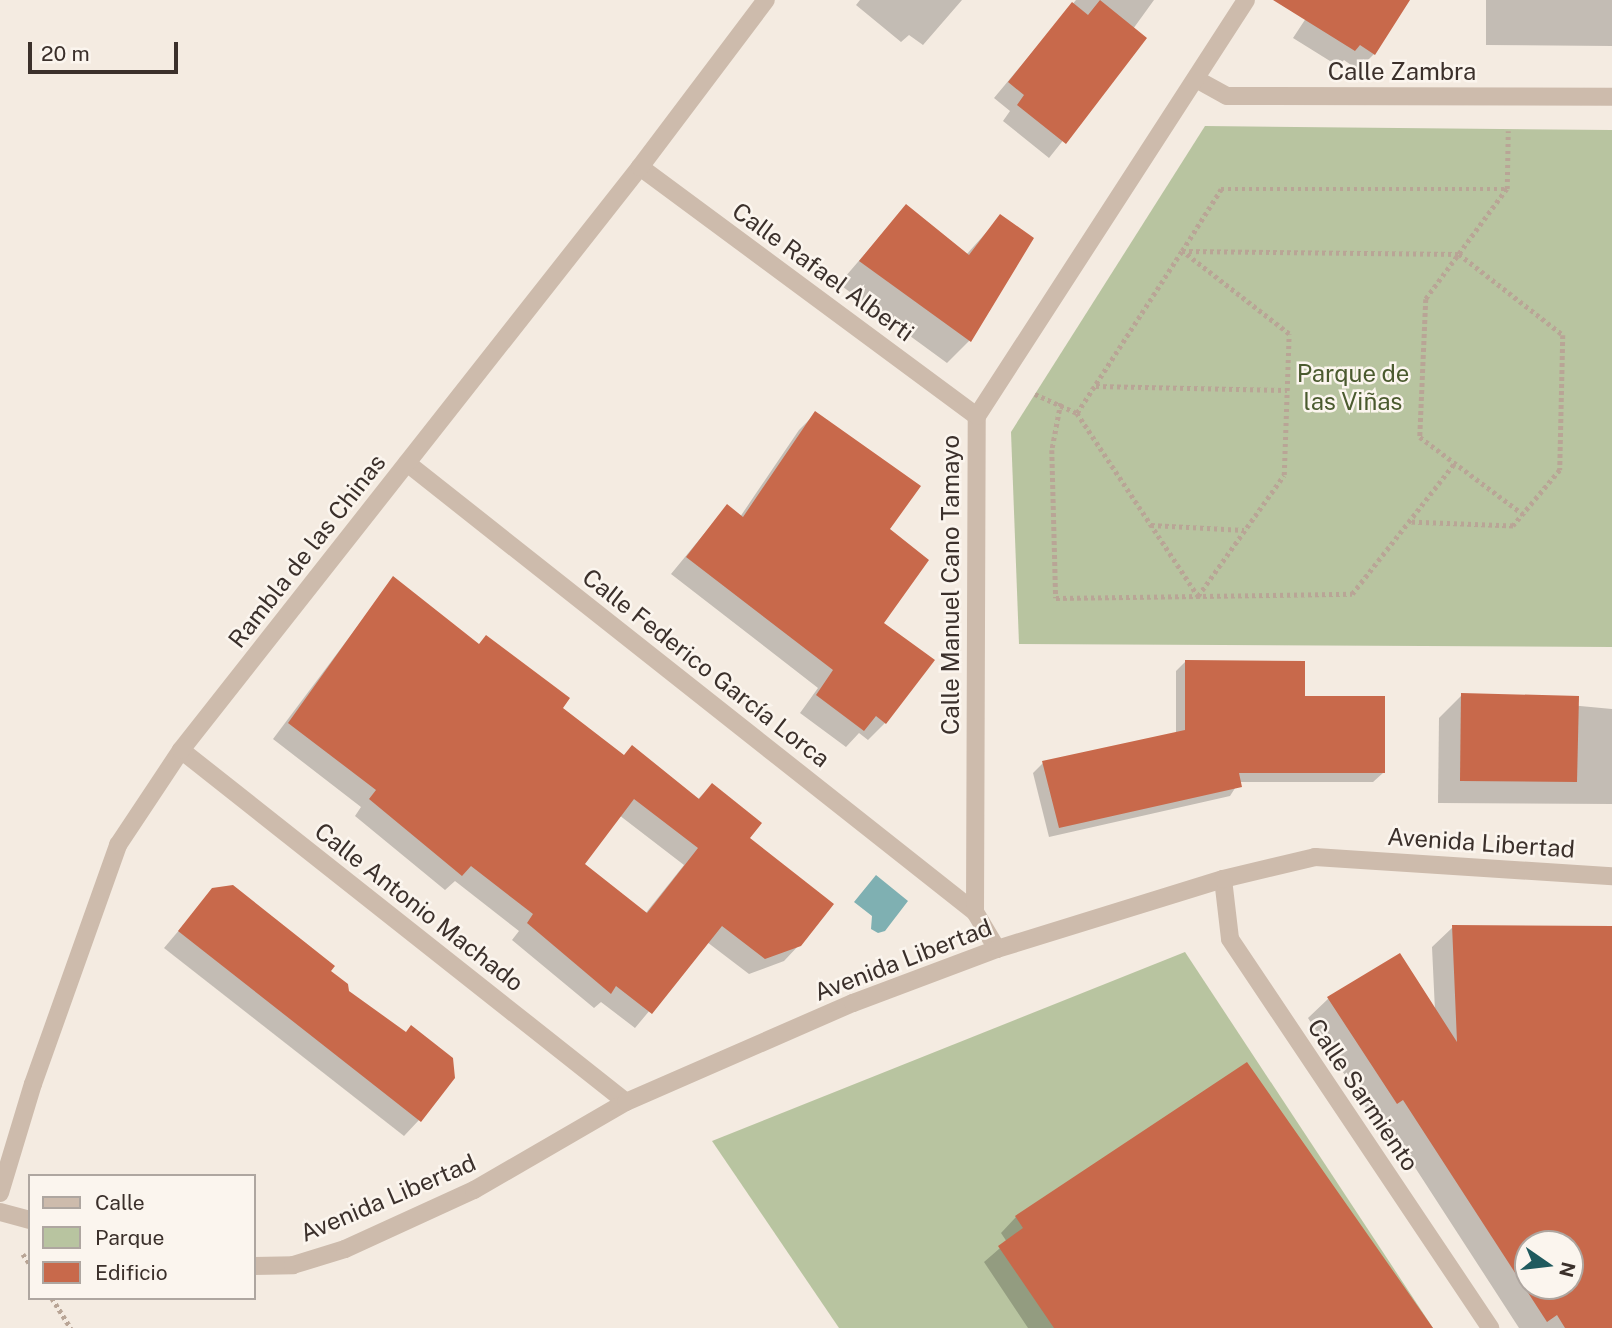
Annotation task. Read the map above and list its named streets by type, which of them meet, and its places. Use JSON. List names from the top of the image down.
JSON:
{
  "streets": {
    "street": [
      "Calle Zambra",
      "Calle Rafael Alberti",
      "Rambla de las Chinas",
      "Calle Manuel Cano Tamayo",
      "Calle Federico García Lorca",
      "Avenida Libertad",
      "Calle Antonio Machado",
      "Calle Sarmiento"
    ]
  },
  "crossings": [
    ["Calle Zambra", "Calle Manuel Cano Tamayo"],
    ["Calle Rafael Alberti", "Rambla de las Chinas"],
    ["Calle Rafael Alberti", "Calle Manuel Cano Tamayo"],
    ["Rambla de las Chinas", "Calle Federico García Lorca"],
    ["Rambla de las Chinas", "Calle Antonio Machado"],
    ["Calle Manuel Cano Tamayo", "Calle Federico García Lorca"],
    ["Avenida Libertad", "Calle Antonio Machado"],
    ["Avenida Libertad", "Calle Sarmiento"]
  ],
  "parks": ["Parque de las Viñas"],
  "legend": ["Calle", "Parque", "Edificio"],
  "scale_bar": "20 m",
  "north": "right"
}
